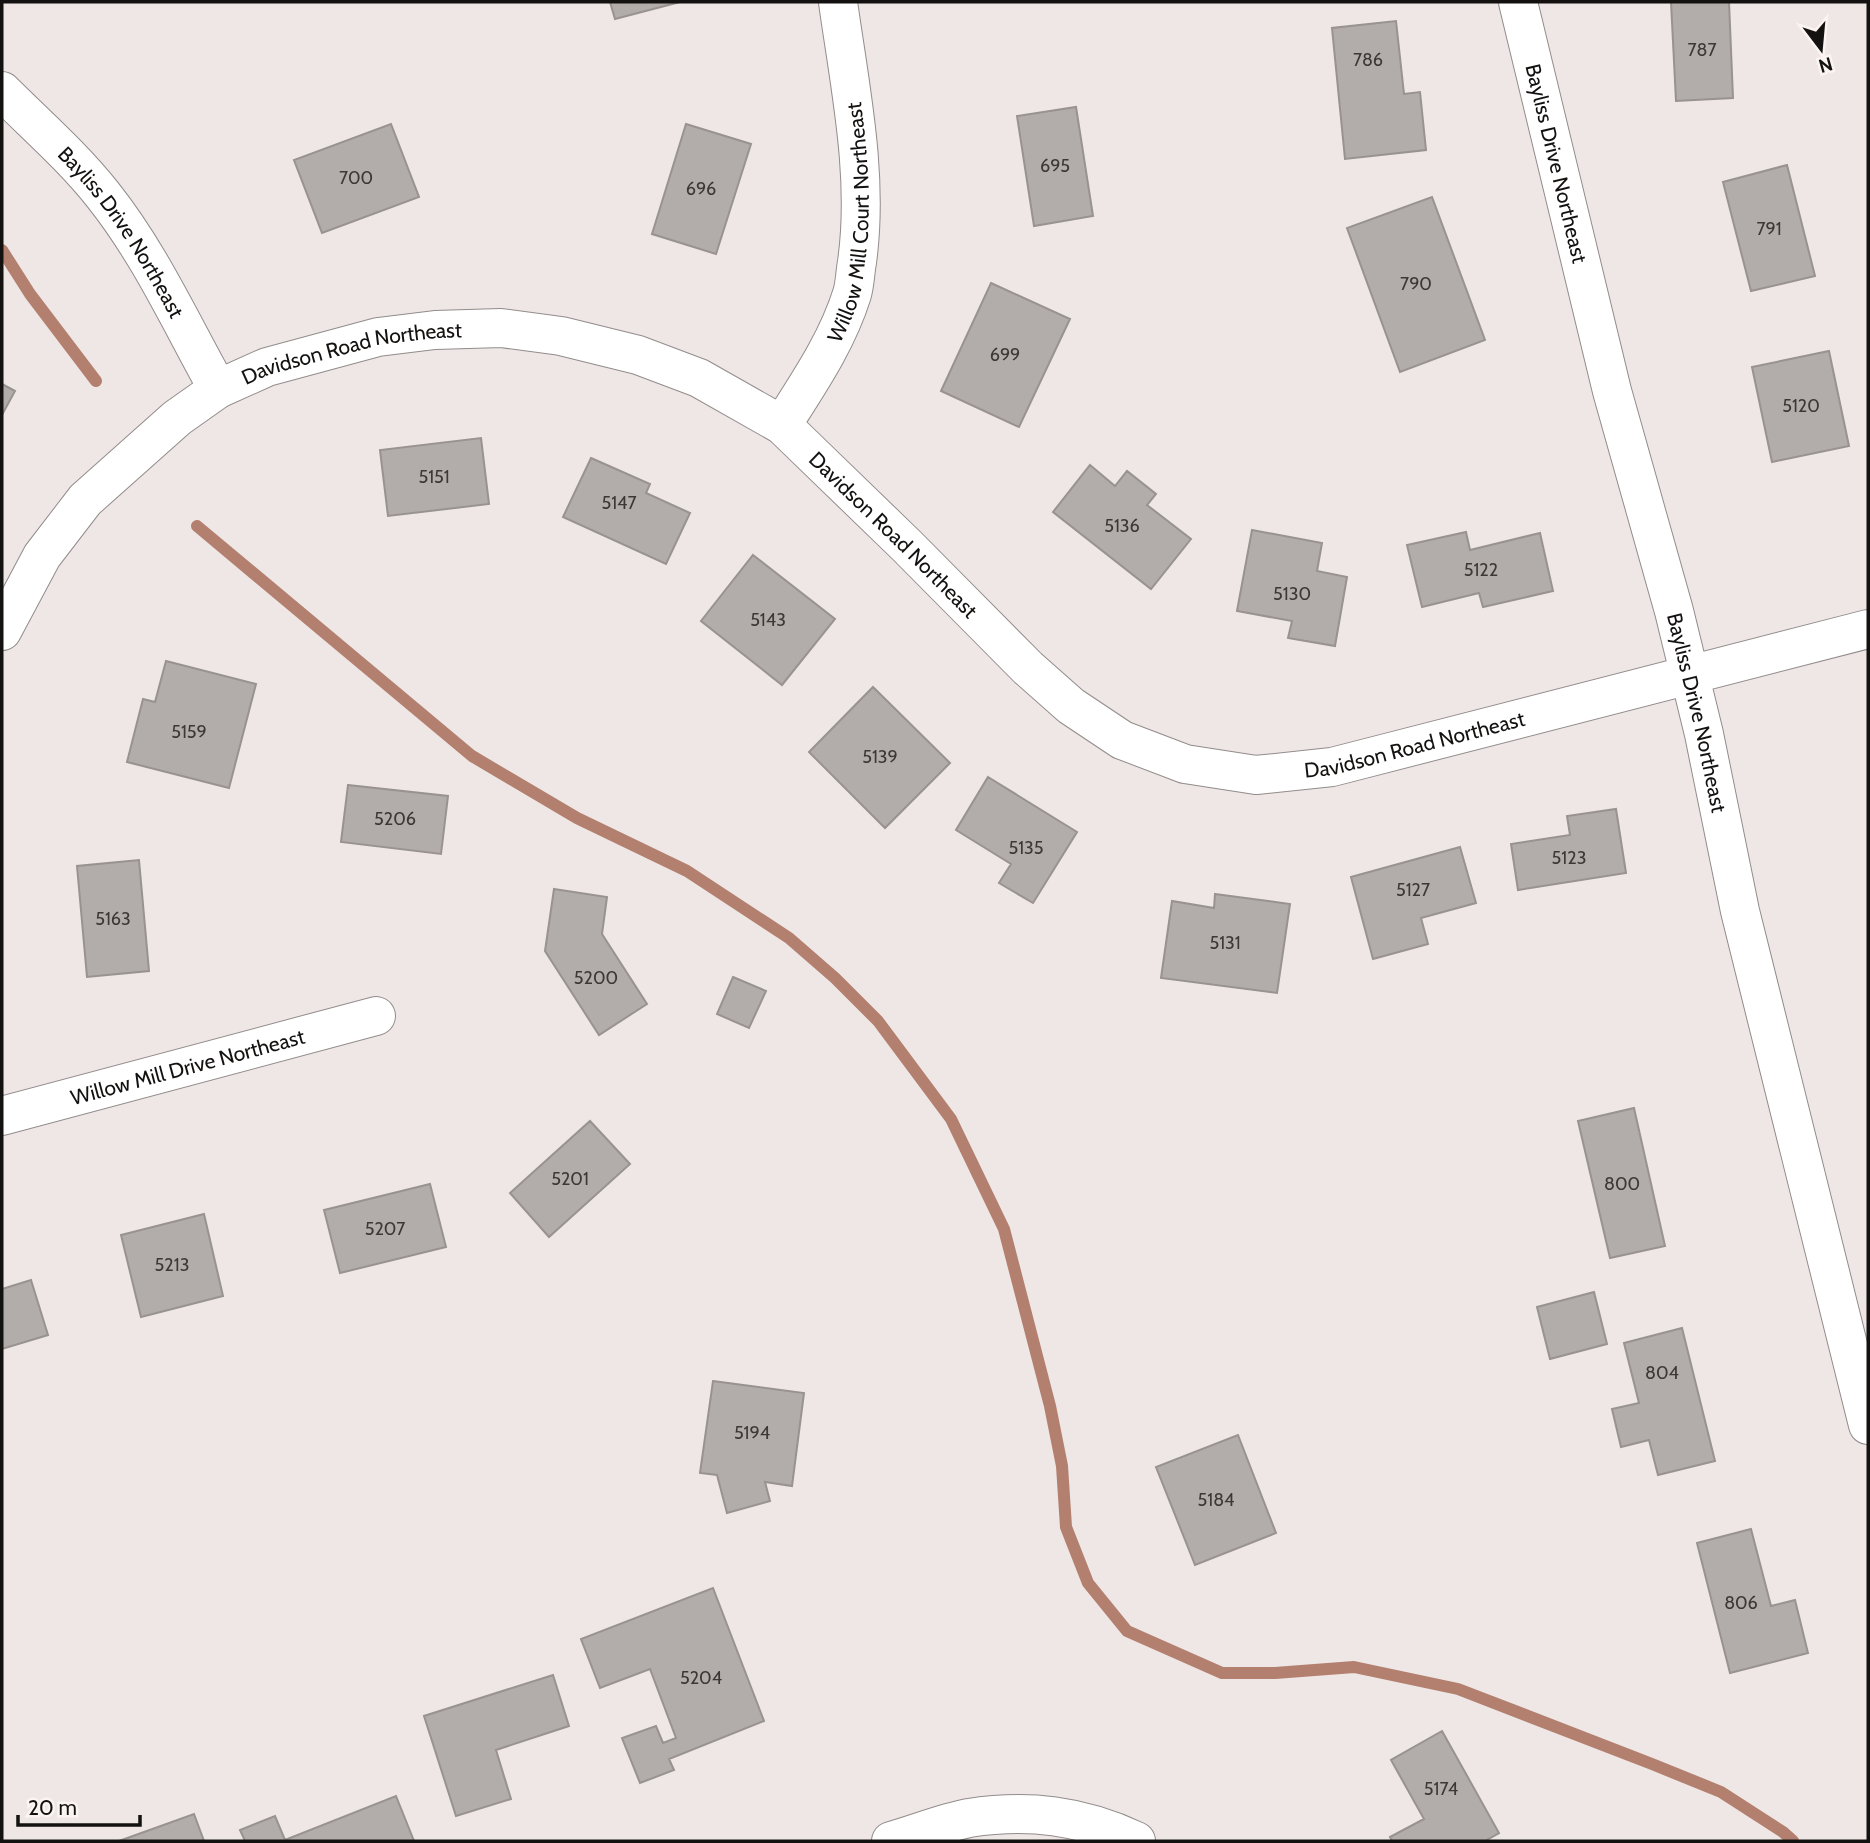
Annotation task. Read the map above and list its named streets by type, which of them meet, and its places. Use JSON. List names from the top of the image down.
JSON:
{
  "streets": {
    "street": [
      "Bayliss Drive Northeast",
      "Willow Mill Court Northeast",
      "Davidson Road Northeast",
      "Willow Mill Drive Northeast"
    ]
  },
  "crossings": [
    ["Bayliss Drive Northeast", "Davidson Road Northeast"],
    ["Willow Mill Court Northeast", "Davidson Road Northeast"]
  ],
  "house_numbers": [
    "787",
    "786",
    "695",
    "700",
    "696",
    "791",
    "790",
    "699",
    "5120",
    "5151",
    "5147",
    "5136",
    "5122",
    "5130",
    "5143",
    "5159",
    "5139",
    "5206",
    "5135",
    "5123",
    "5127",
    "5163",
    "5131",
    "5200",
    "5201",
    "800",
    "5207",
    "5213",
    "804",
    "5194",
    "5184",
    "806",
    "5204",
    "5174"
  ],
  "scale_bar": "20 m",
  "north": "bottom"
}
